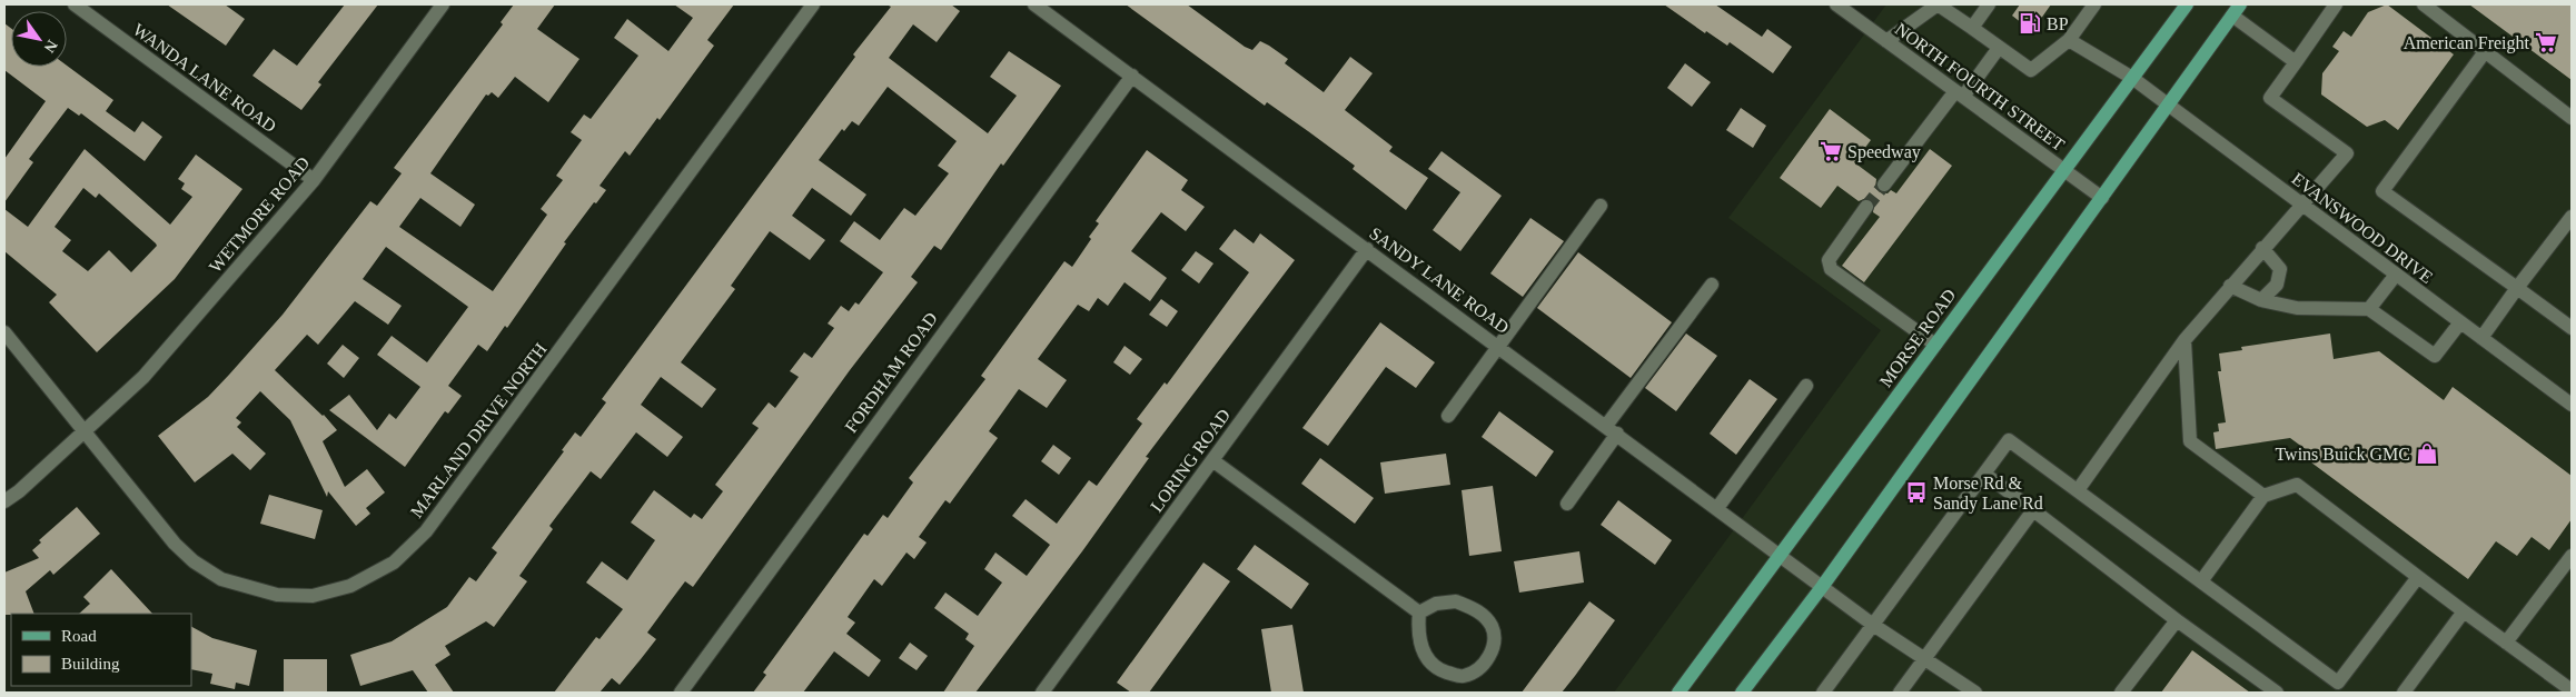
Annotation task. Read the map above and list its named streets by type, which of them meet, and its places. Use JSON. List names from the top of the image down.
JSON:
{
  "streets": {
    "main road": ["MORSE ROAD"],
    "street": [
      "WANDA LANE ROAD",
      "NORTH FOURTH STREET",
      "WETMORE ROAD",
      "EVANSWOOD DRIVE",
      "SANDY LANE ROAD",
      "FORDHAM ROAD",
      "MARLAND DRIVE NORTH",
      "LORING ROAD"
    ]
  },
  "crossings": [
    ["WANDA LANE ROAD", "WETMORE ROAD"],
    ["NORTH FOURTH STREET", "MORSE ROAD"],
    ["WETMORE ROAD", "MARLAND DRIVE NORTH"],
    ["EVANSWOOD DRIVE", "MORSE ROAD"],
    ["SANDY LANE ROAD", "MORSE ROAD"],
    ["SANDY LANE ROAD", "FORDHAM ROAD"],
    ["SANDY LANE ROAD", "LORING ROAD"]
  ],
  "places": {
    "fuel station": ["BP"],
    "supermarket": ["American Freight", "Speedway"],
    "shop": ["Twins Buick GMC"],
    "bus stop": ["Morse Rd & Sandy Lane Rd"]
  },
  "legend": ["Road", "Building"],
  "north": "bottom right"
}
